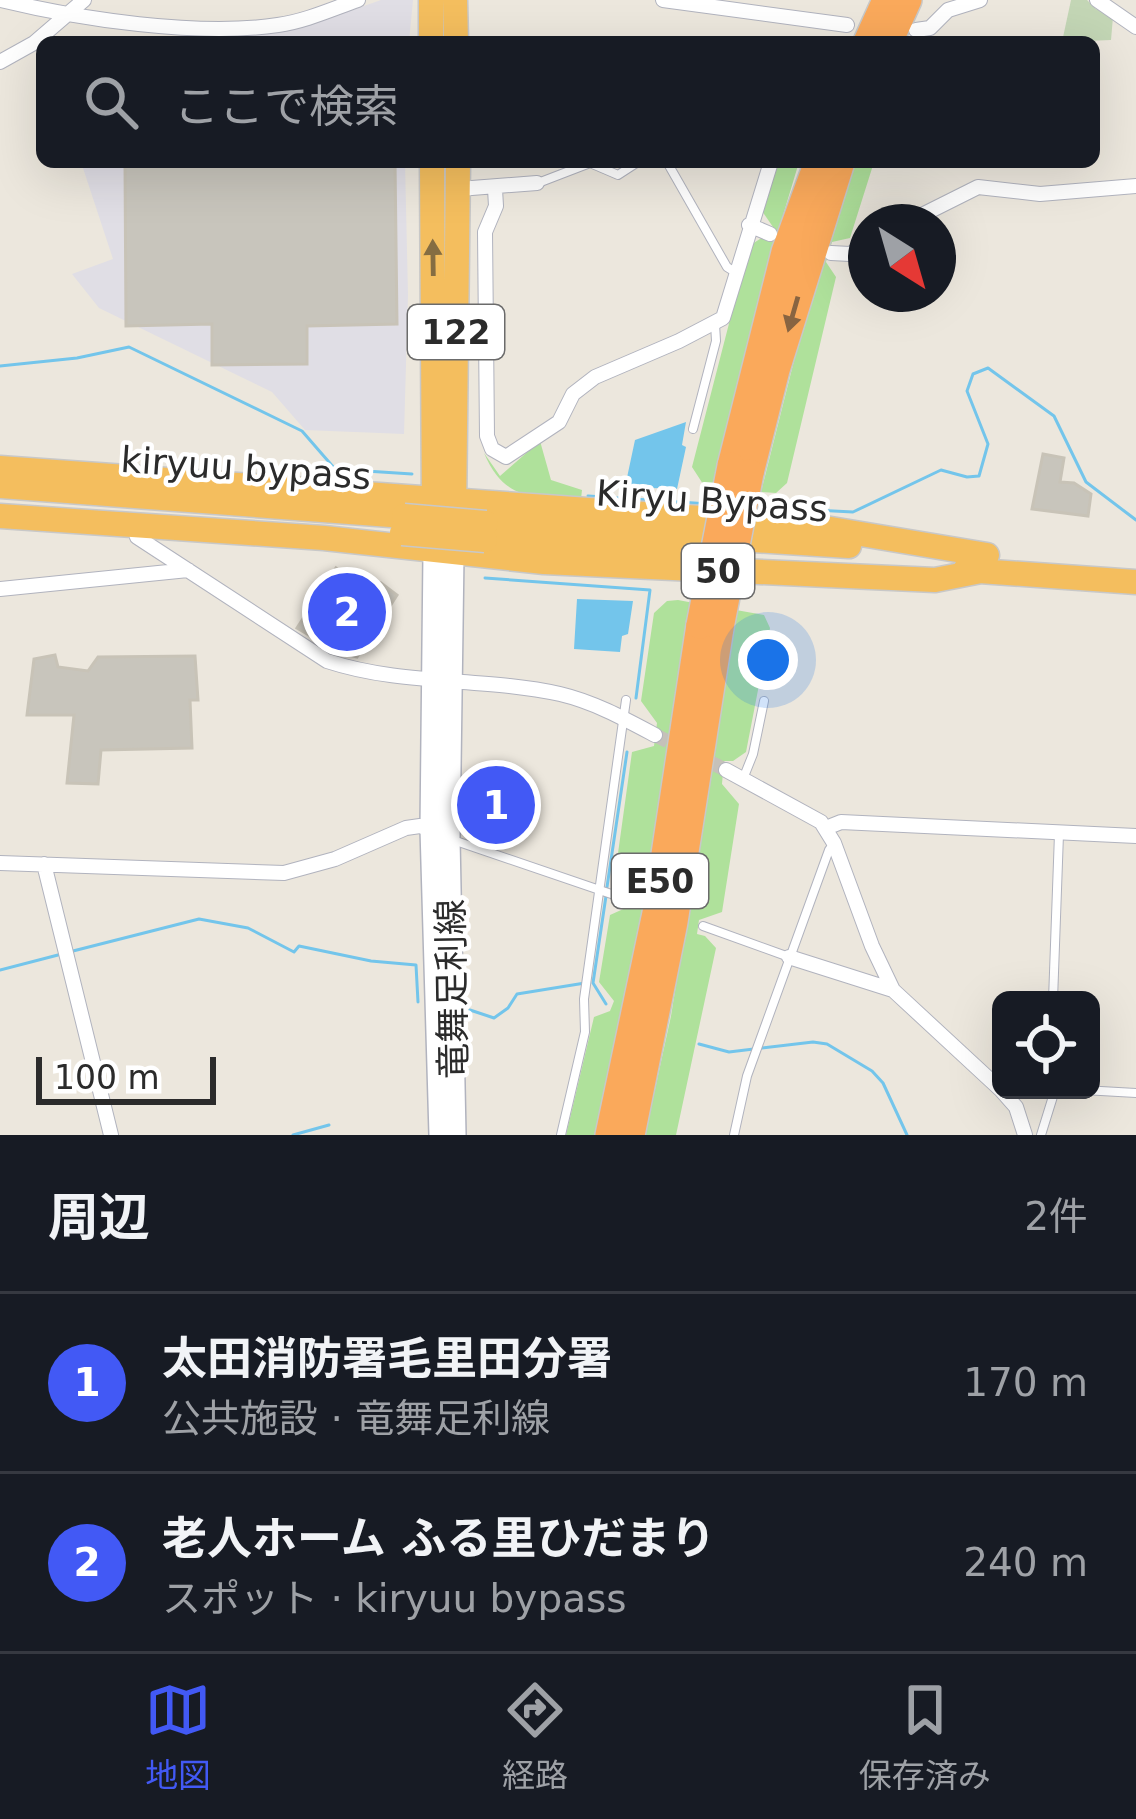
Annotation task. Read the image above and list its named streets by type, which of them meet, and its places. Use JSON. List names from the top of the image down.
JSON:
{
  "streets": {
    "highway": [
      "122",
      "kiryuu bypass",
      "Kiryu Bypass",
      "50",
      "E50"
    ],
    "main road": ["竜舞足利線"]
  },
  "crossings": [
    ["122", "50"],
    ["kiryuu bypass", "Kiryu Bypass"],
    ["kiryuu bypass", "50"],
    ["Kiryu Bypass", "50"]
  ],
  "scale_bar": "100 m",
  "north": "bottom right",
  "page": {
    "search": "ここで検索",
    "pins": ["2", "1"],
    "scale": "100 m",
    "heading": ["周辺", "2件"],
    "list": [
      {
        "mark": "1",
        "name": "太田消防署毛里田分署",
        "note": "公共施設 · 竜舞足利線",
        "value": "170 m"
      },
      {
        "mark": "2",
        "name": "老人ホーム ふる里ひだまり",
        "note": "スポット · kiryuu bypass",
        "value": "240 m"
      }
    ],
    "nav": ["地図", "経路", "保存済み"]
  }
}
